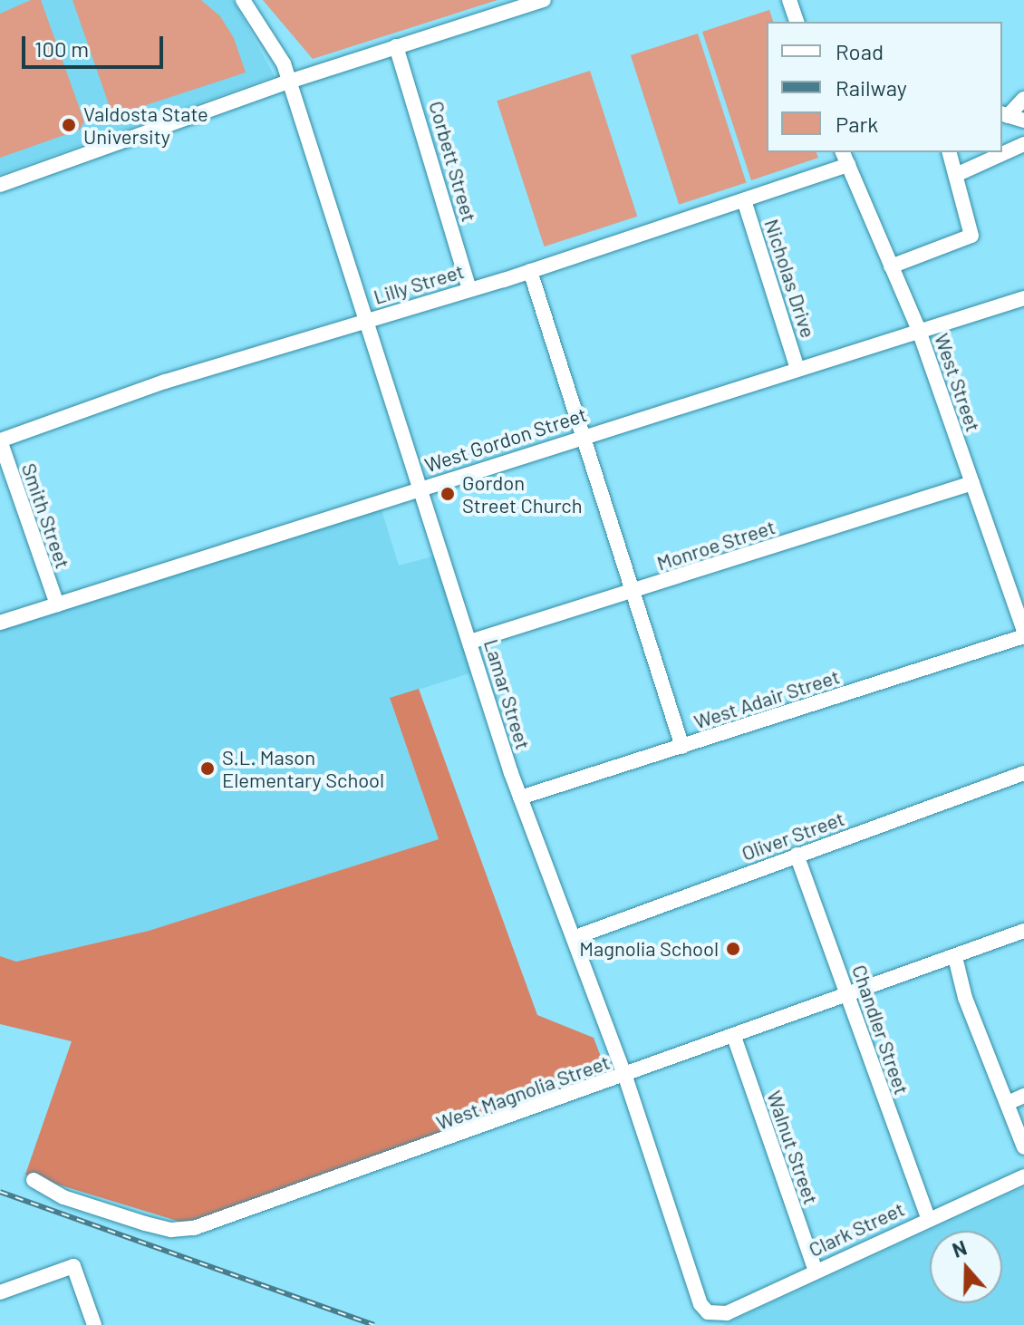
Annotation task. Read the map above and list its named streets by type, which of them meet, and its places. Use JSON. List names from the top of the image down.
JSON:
{
  "streets": {
    "street": [
      "Corbett Street",
      "Nicholas Drive",
      "Lilly Street",
      "West Street",
      "West Gordon Street",
      "Smith Street",
      "Monroe Street",
      "Lamar Street",
      "West Adair Street",
      "Oliver Street",
      "Chandler Street",
      "West Magnolia Street",
      "Walnut Street",
      "Clark Street"
    ]
  },
  "crossings": [
    ["Corbett Street", "Lilly Street"],
    ["Nicholas Drive", "Lilly Street"],
    ["Nicholas Drive", "West Gordon Street"],
    ["Lilly Street", "West Street"],
    ["Lilly Street", "Smith Street"],
    ["Lilly Street", "Lamar Street"],
    ["West Street", "West Gordon Street"],
    ["West Street", "Monroe Street"],
    ["West Street", "West Adair Street"],
    ["West Gordon Street", "Smith Street"],
    ["West Gordon Street", "Lamar Street"],
    ["Monroe Street", "Lamar Street"],
    ["Lamar Street", "West Adair Street"],
    ["Lamar Street", "Oliver Street"],
    ["Lamar Street", "West Magnolia Street"],
    ["Lamar Street", "Clark Street"],
    ["Oliver Street", "Chandler Street"],
    ["Chandler Street", "West Magnolia Street"],
    ["Chandler Street", "Clark Street"],
    ["West Magnolia Street", "Walnut Street"],
    ["Walnut Street", "Clark Street"]
  ],
  "places": [
    "Valdosta State University",
    "Gordon Street Church",
    "S.L. Mason Elementary School",
    "Magnolia School"
  ],
  "legend": ["Road", "Railway", "Park"],
  "scale_bar": "100 m",
  "north": "top"
}
